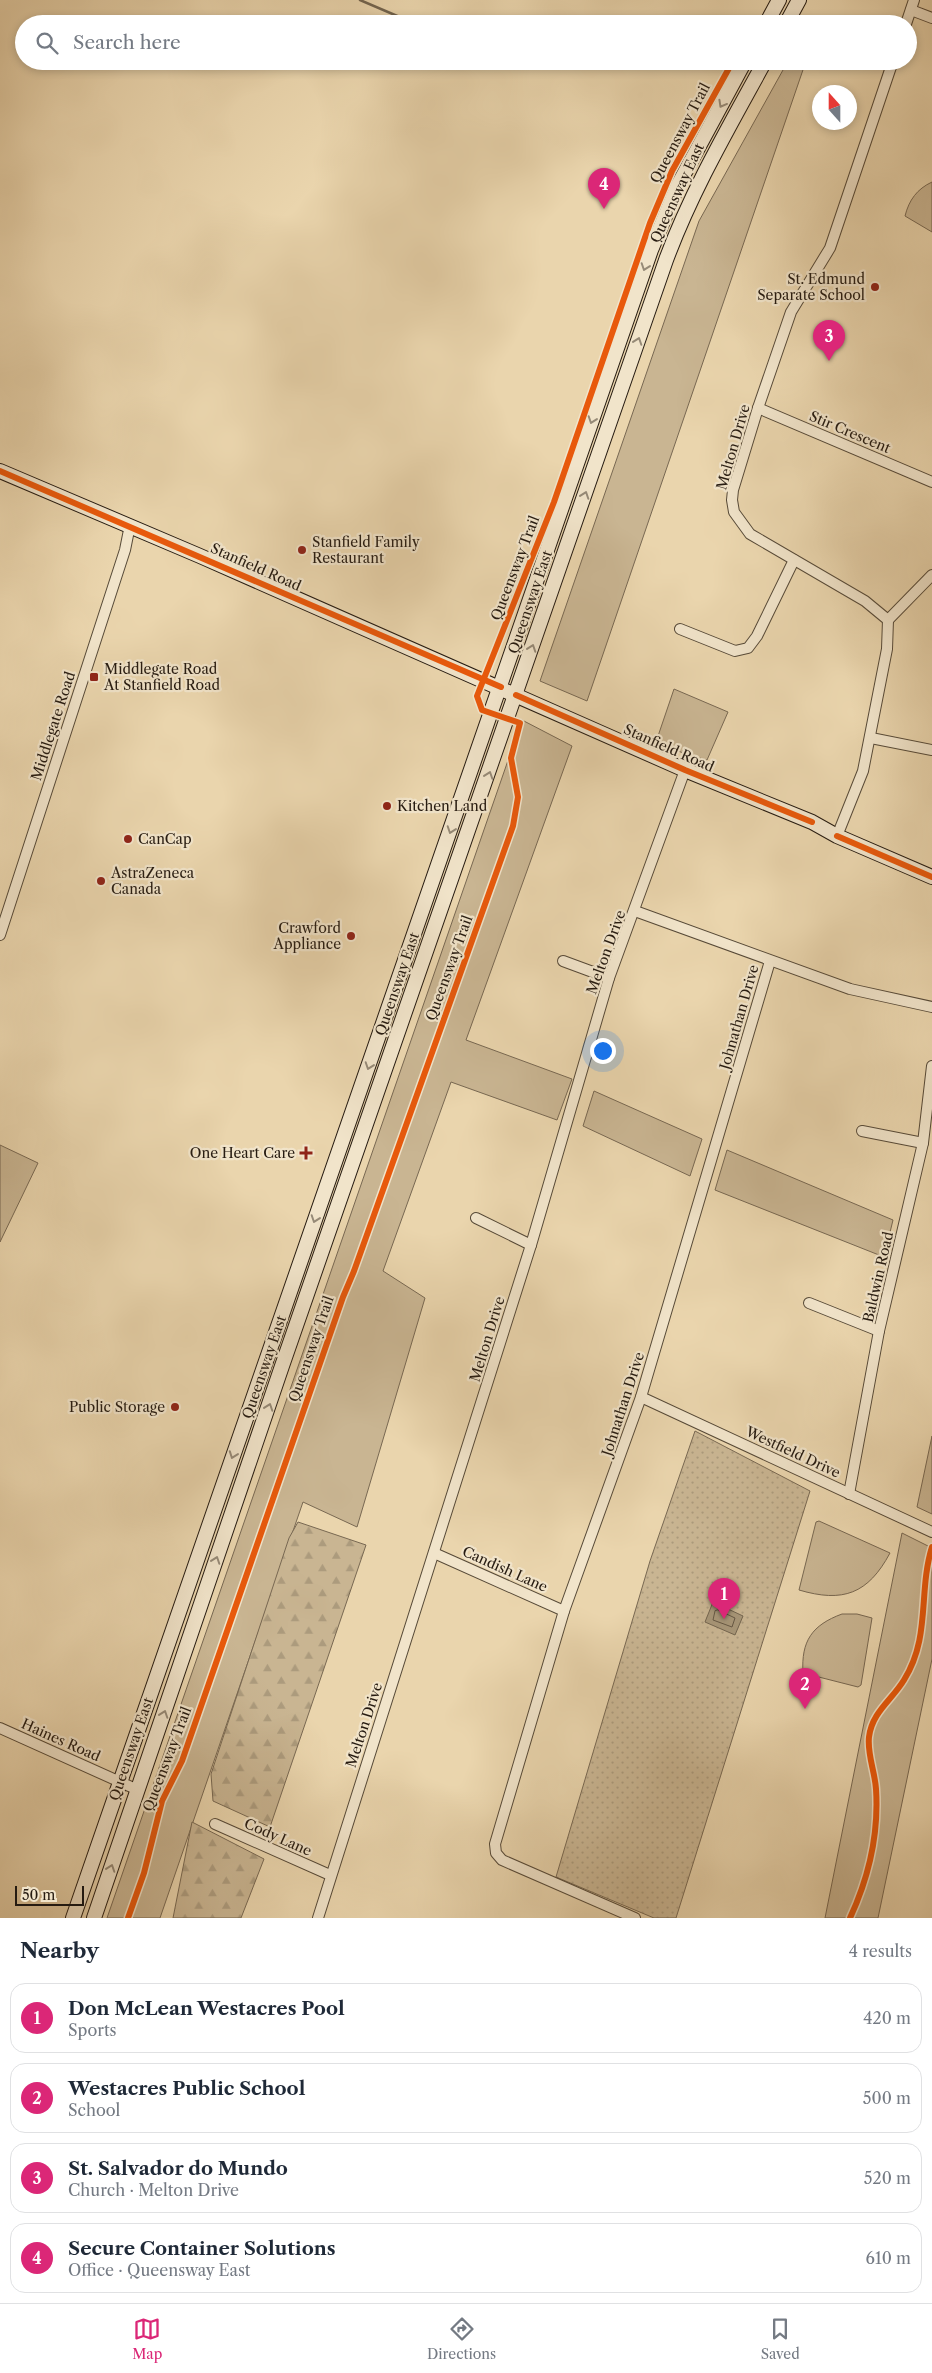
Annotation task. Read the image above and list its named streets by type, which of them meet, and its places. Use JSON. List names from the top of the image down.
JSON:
{
  "streets": {
    "main road": ["Queensway East", "Stanfield Road"],
    "street": [
      "Stir Crescent",
      "Melton Drive",
      "Middlegate Road",
      "Johnathan Drive",
      "Baldwin Road",
      "Westfield Drive",
      "Candish Lane",
      "Haines Road",
      "Cody Lane"
    ],
    "cycle path": ["Queensway Trail"]
  },
  "crossings": [
    ["Queensway East", "Stanfield Road"],
    ["Queensway East", "Haines Road"],
    ["Stir Crescent", "Melton Drive"],
    ["Melton Drive", "Stanfield Road"],
    ["Melton Drive", "Candish Lane"],
    ["Melton Drive", "Cody Lane"],
    ["Stanfield Road", "Middlegate Road"],
    ["Johnathan Drive", "Westfield Drive"],
    ["Johnathan Drive", "Candish Lane"],
    ["Baldwin Road", "Westfield Drive"]
  ],
  "places": {
    "other": [
      "St. Edmund Separate School",
      "Stanfield Family Restaurant",
      "Kitchen Land",
      "CanCap",
      "AstraZeneca Canada",
      "Crawford Appliance",
      "Public Storage"
    ],
    "transit": ["Middlegate Road At Stanfield Road"],
    "health": ["One Heart Care"]
  },
  "scale_bar": "50 m",
  "north": "top",
  "page": {
    "search": "Search here",
    "pins": [
      "4",
      "3",
      "1",
      "2"
    ],
    "scale": "50 m",
    "heading": ["Nearby", "4 results"],
    "list": [
      {
        "mark": "1",
        "name": "Don McLean Westacres Pool",
        "note": "Sports",
        "value": "420 m"
      },
      {
        "mark": "2",
        "name": "Westacres Public School",
        "note": "School",
        "value": "500 m"
      },
      {
        "mark": "3",
        "name": "St. Salvador do Mundo",
        "note": "Church · Melton Drive",
        "value": "520 m"
      },
      {
        "mark": "4",
        "name": "Secure Container Solutions",
        "note": "Office · Queensway East",
        "value": "610 m"
      }
    ],
    "nav": ["Map", "Directions", "Saved"]
  }
}
